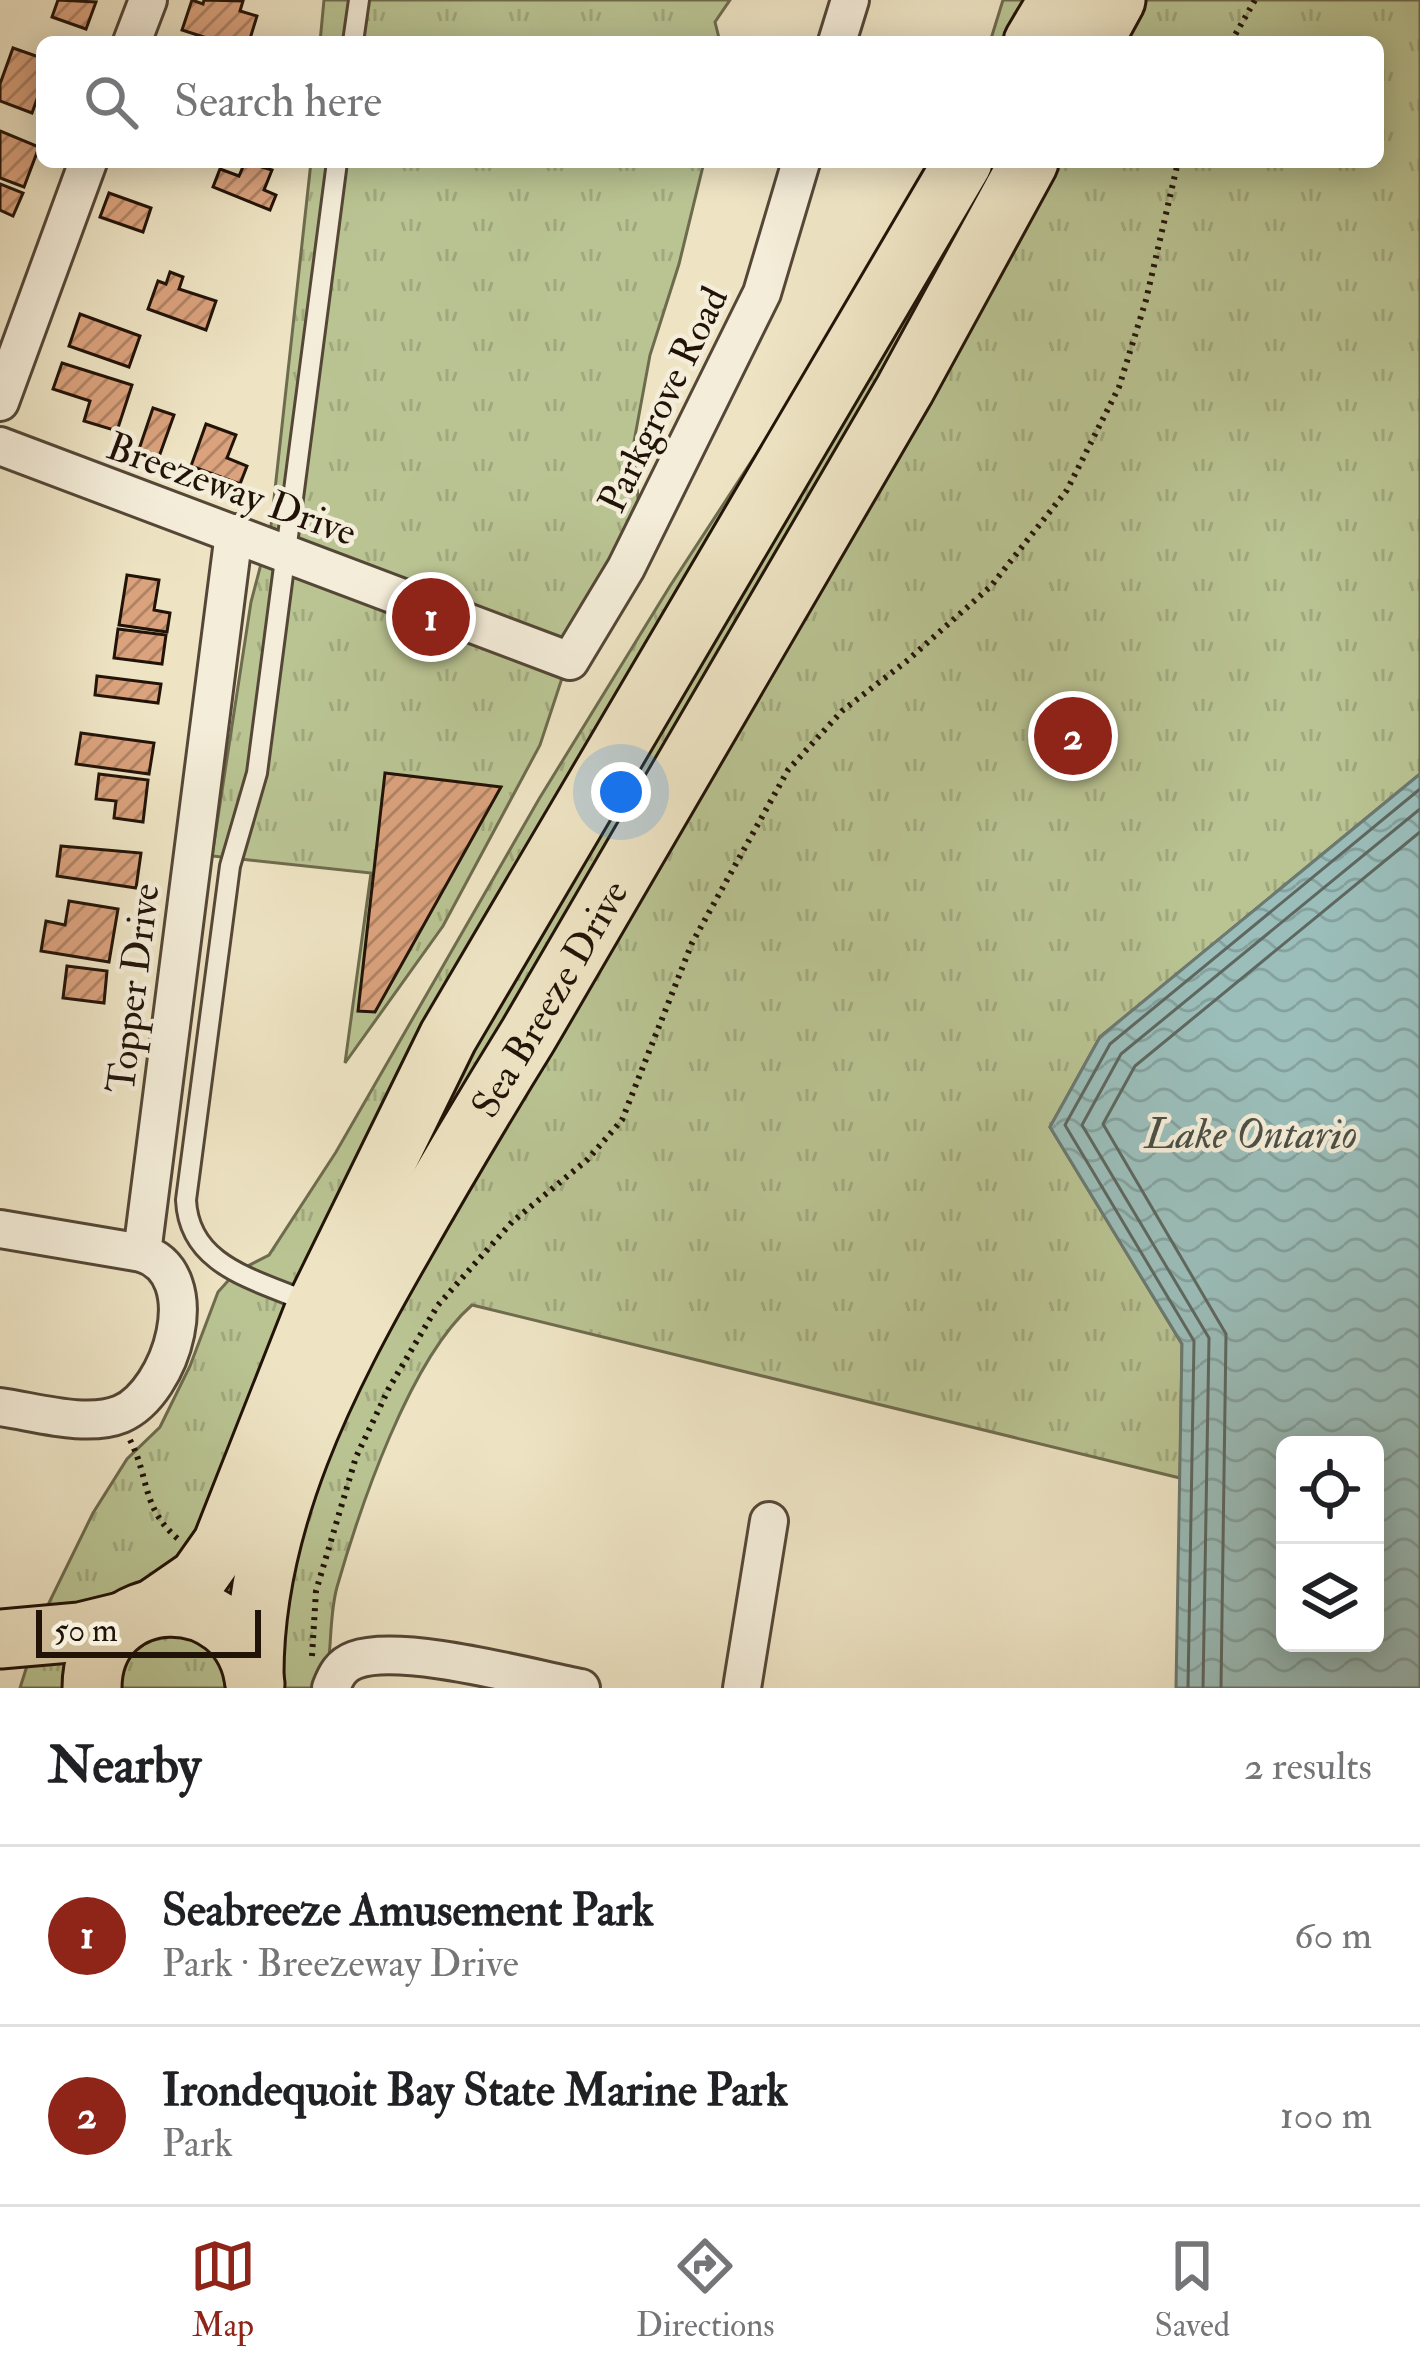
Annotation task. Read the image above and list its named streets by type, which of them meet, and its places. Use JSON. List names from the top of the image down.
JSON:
{
  "streets": {
    "main road": ["Sea Breeze Drive"],
    "street": ["Parkgrove Road", "Breezeway Drive", "Topper Drive"]
  },
  "crossings": [
    ["Parkgrove Road", "Breezeway Drive"],
    ["Breezeway Drive", "Topper Drive"]
  ],
  "water": ["Lake Ontario"],
  "scale_bar": "50 m",
  "page": {
    "search": "Search here",
    "pins": ["1", "2"],
    "scale": "50 m",
    "heading": ["Nearby", "2 results"],
    "list": [
      {
        "mark": "1",
        "name": "Seabreeze Amusement Park",
        "note": "Park · Breezeway Drive",
        "value": "60 m"
      },
      {
        "mark": "2",
        "name": "Irondequoit Bay State Marine Park",
        "note": "Park",
        "value": "100 m"
      }
    ],
    "nav": ["Map", "Directions", "Saved"]
  }
}
